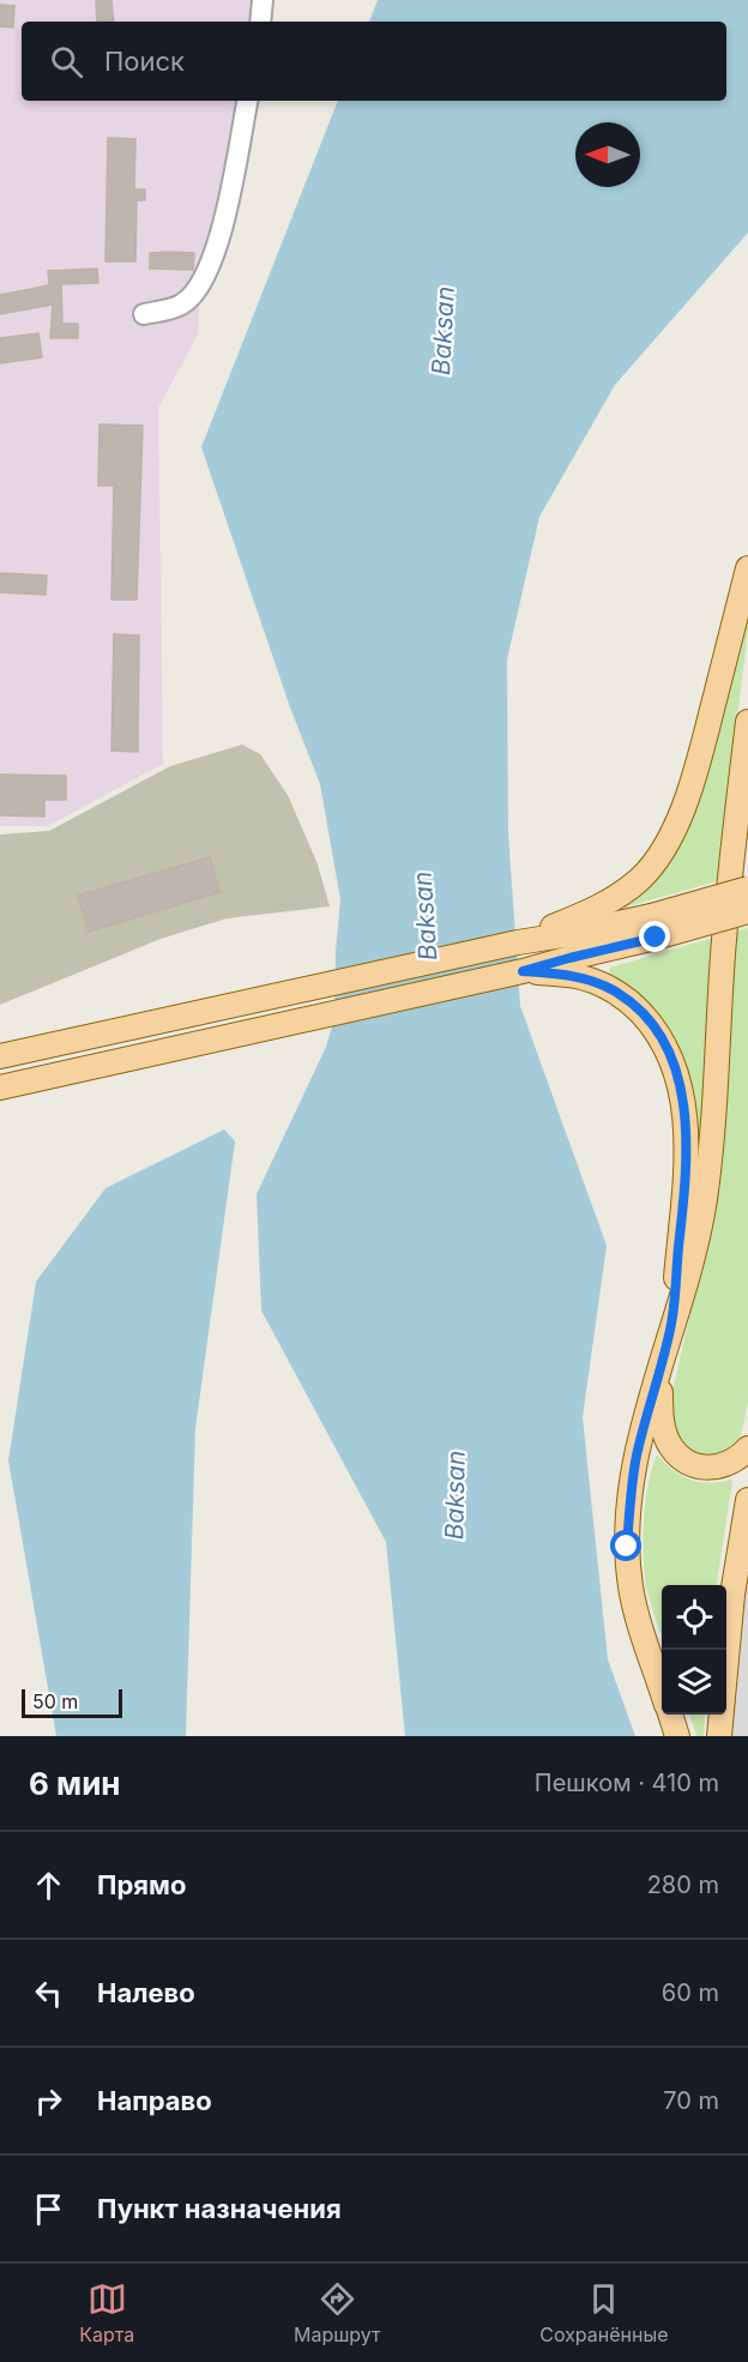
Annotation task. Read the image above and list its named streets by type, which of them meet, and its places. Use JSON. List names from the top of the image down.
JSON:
{
  "water": ["Baksan"],
  "scale_bar": "50 m",
  "north": "left",
  "page": {
    "search": "Поиск",
    "scale": "50 m",
    "heading": ["6 мин", "Пешком · 410 m"],
    "list": [
      ["Прямо", "280 m"],
      ["Налево", "60 m"],
      ["Направо", "70 m"],
      "Пункт назначения"
    ],
    "nav": ["Карта", "Маршрут", "Сохранённые"]
  }
}
